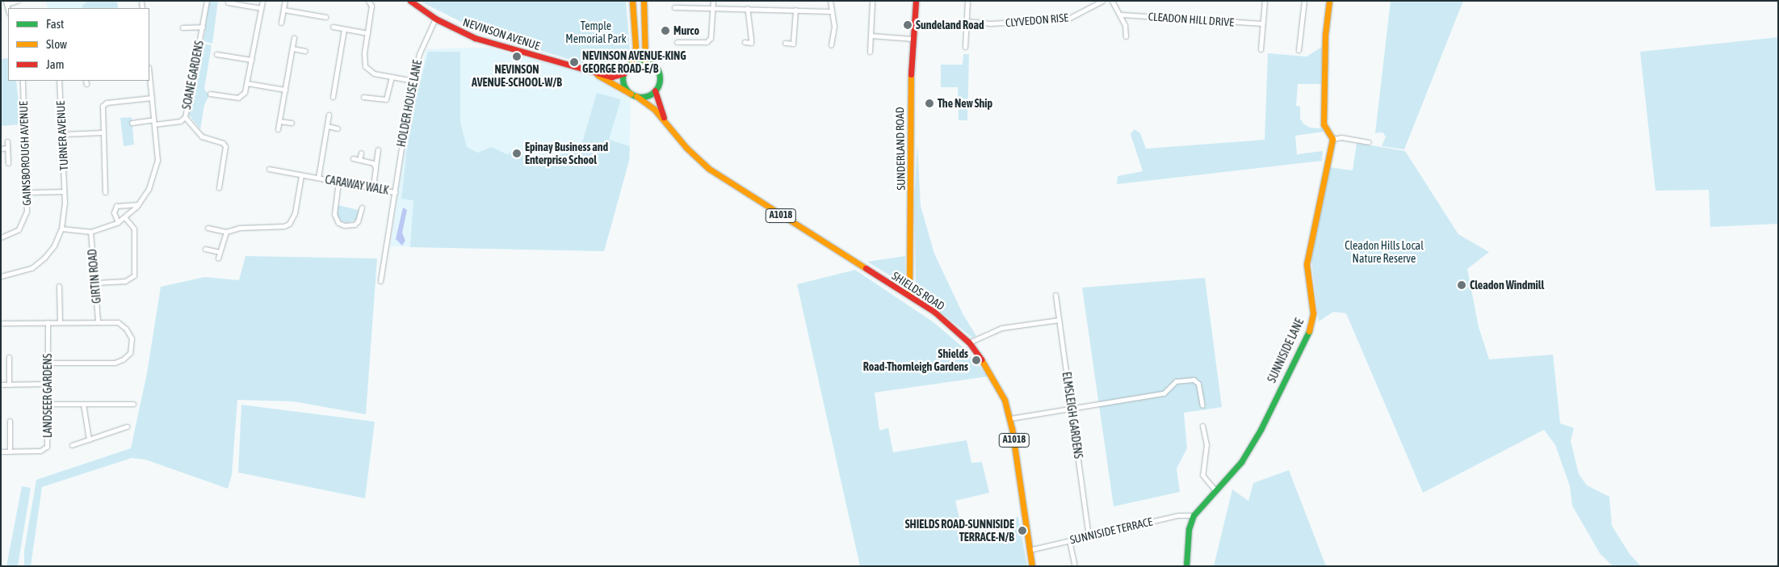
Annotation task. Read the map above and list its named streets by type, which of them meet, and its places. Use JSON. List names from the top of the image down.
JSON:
{
  "streets": {
    "main road": [
      "NEVINSON AVENUE",
      "SUNDERLAND ROAD",
      "A1018",
      "SHIELDS ROAD",
      "SUNNISIDE LANE"
    ],
    "street": [
      "CLEADON HILL DRIVE",
      "CLYVEDON RISE",
      "SOANE GARDENS",
      "HOLDER HOUSE LANE",
      "TURNER AVENUE",
      "GAINSBOROUGH AVENUE",
      "CARAWAY WALK",
      "GIRTIN ROAD",
      "LANDSEER GARDENS",
      "ELMSLEIGH GARDENS",
      "SUNNISIDE TERRACE"
    ]
  },
  "crossings": [
    ["NEVINSON AVENUE", "HOLDER HOUSE LANE"],
    ["NEVINSON AVENUE", "A1018"],
    ["NEVINSON AVENUE", "SHIELDS ROAD"],
    ["HOLDER HOUSE LANE", "CARAWAY WALK"],
    ["SUNDERLAND ROAD", "SHIELDS ROAD"],
    ["A1018", "SHIELDS ROAD"],
    ["SHIELDS ROAD", "SUNNISIDE TERRACE"],
    ["SUNNISIDE LANE", "SUNNISIDE TERRACE"],
    ["ELMSLEIGH GARDENS", "SUNNISIDE TERRACE"]
  ],
  "parks": ["Temple Memorial Park", "Cleadon Hills Local Nature Reserve"],
  "places": [
    "Sundeland Road",
    "Murco",
    "NEVINSON AVENUE-SCHOOL-W/B",
    "NEVINSON AVENUE-KING GEORGE ROAD-E/B",
    "The New Ship",
    "Epinay Business and Enterprise School",
    "Cleadon Windmill",
    "Shields Road-Thornleigh Gardens",
    "SHIELDS ROAD-SUNNISIDE TERRACE-N/B"
  ],
  "legend": ["Fast", "Slow", "Jam"]
}
